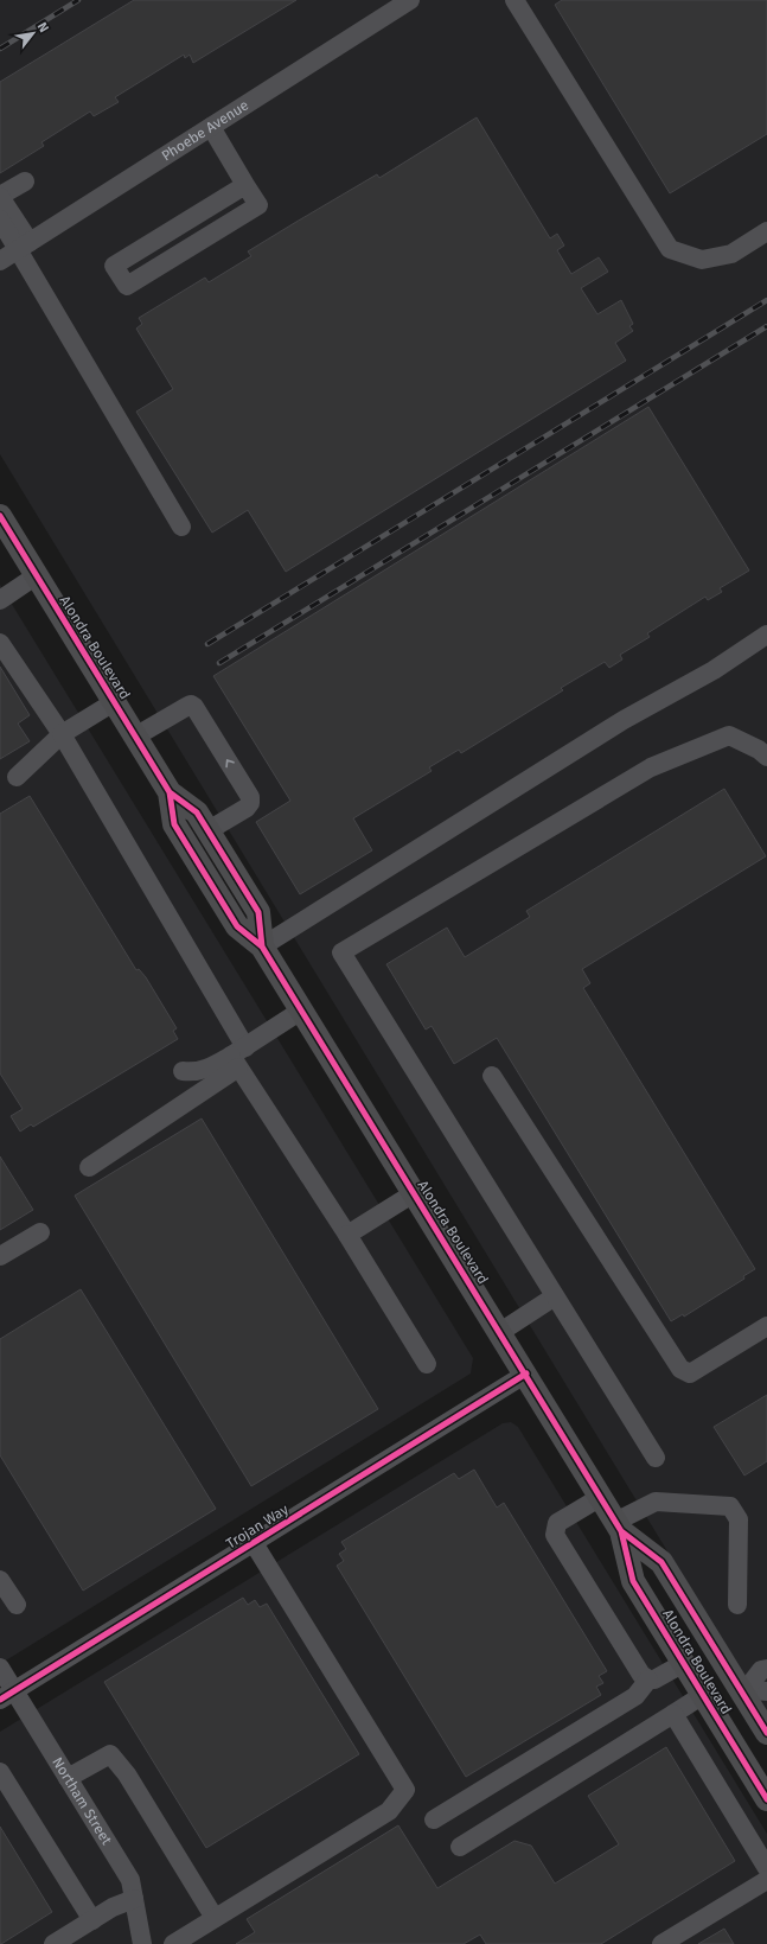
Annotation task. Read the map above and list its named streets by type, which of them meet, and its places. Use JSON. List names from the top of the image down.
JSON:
{
  "streets": {
    "main road": ["Alondra Boulevard"],
    "street": ["Phoebe Avenue", "Trojan Way", "Northam Street"]
  },
  "crossings": [
    ["Alondra Boulevard", "Trojan Way"],
    ["Trojan Way", "Northam Street"]
  ],
  "north": "top right"
}
